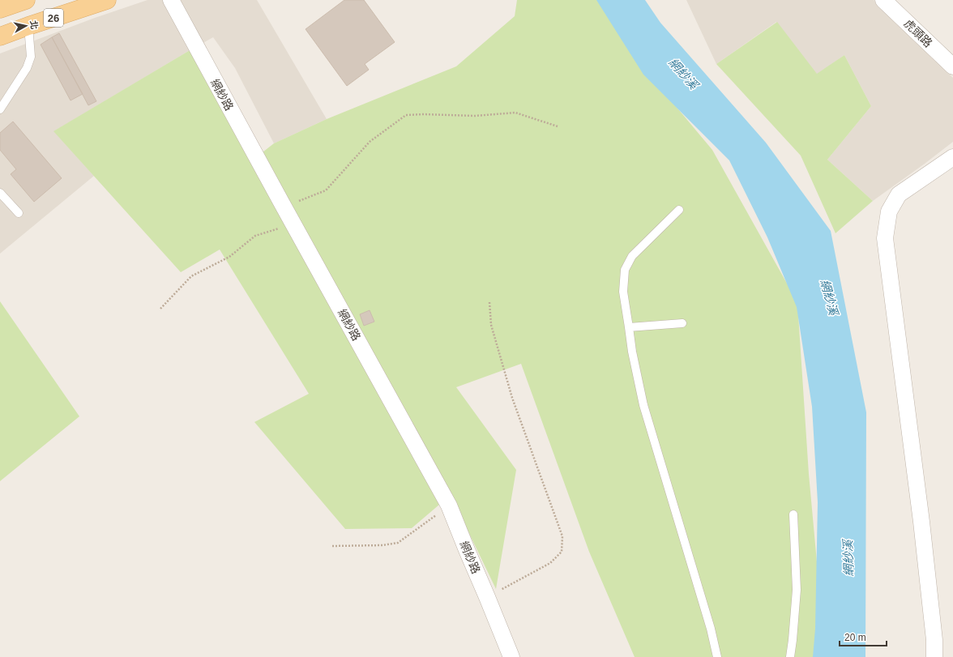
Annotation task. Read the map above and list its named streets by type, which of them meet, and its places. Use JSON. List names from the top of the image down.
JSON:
{
  "streets": {
    "main road": ["26"],
    "street": ["虎頭路", "網紗路"]
  },
  "water": ["網紗溪"],
  "scale_bar": "20 m",
  "north": "right"
}
